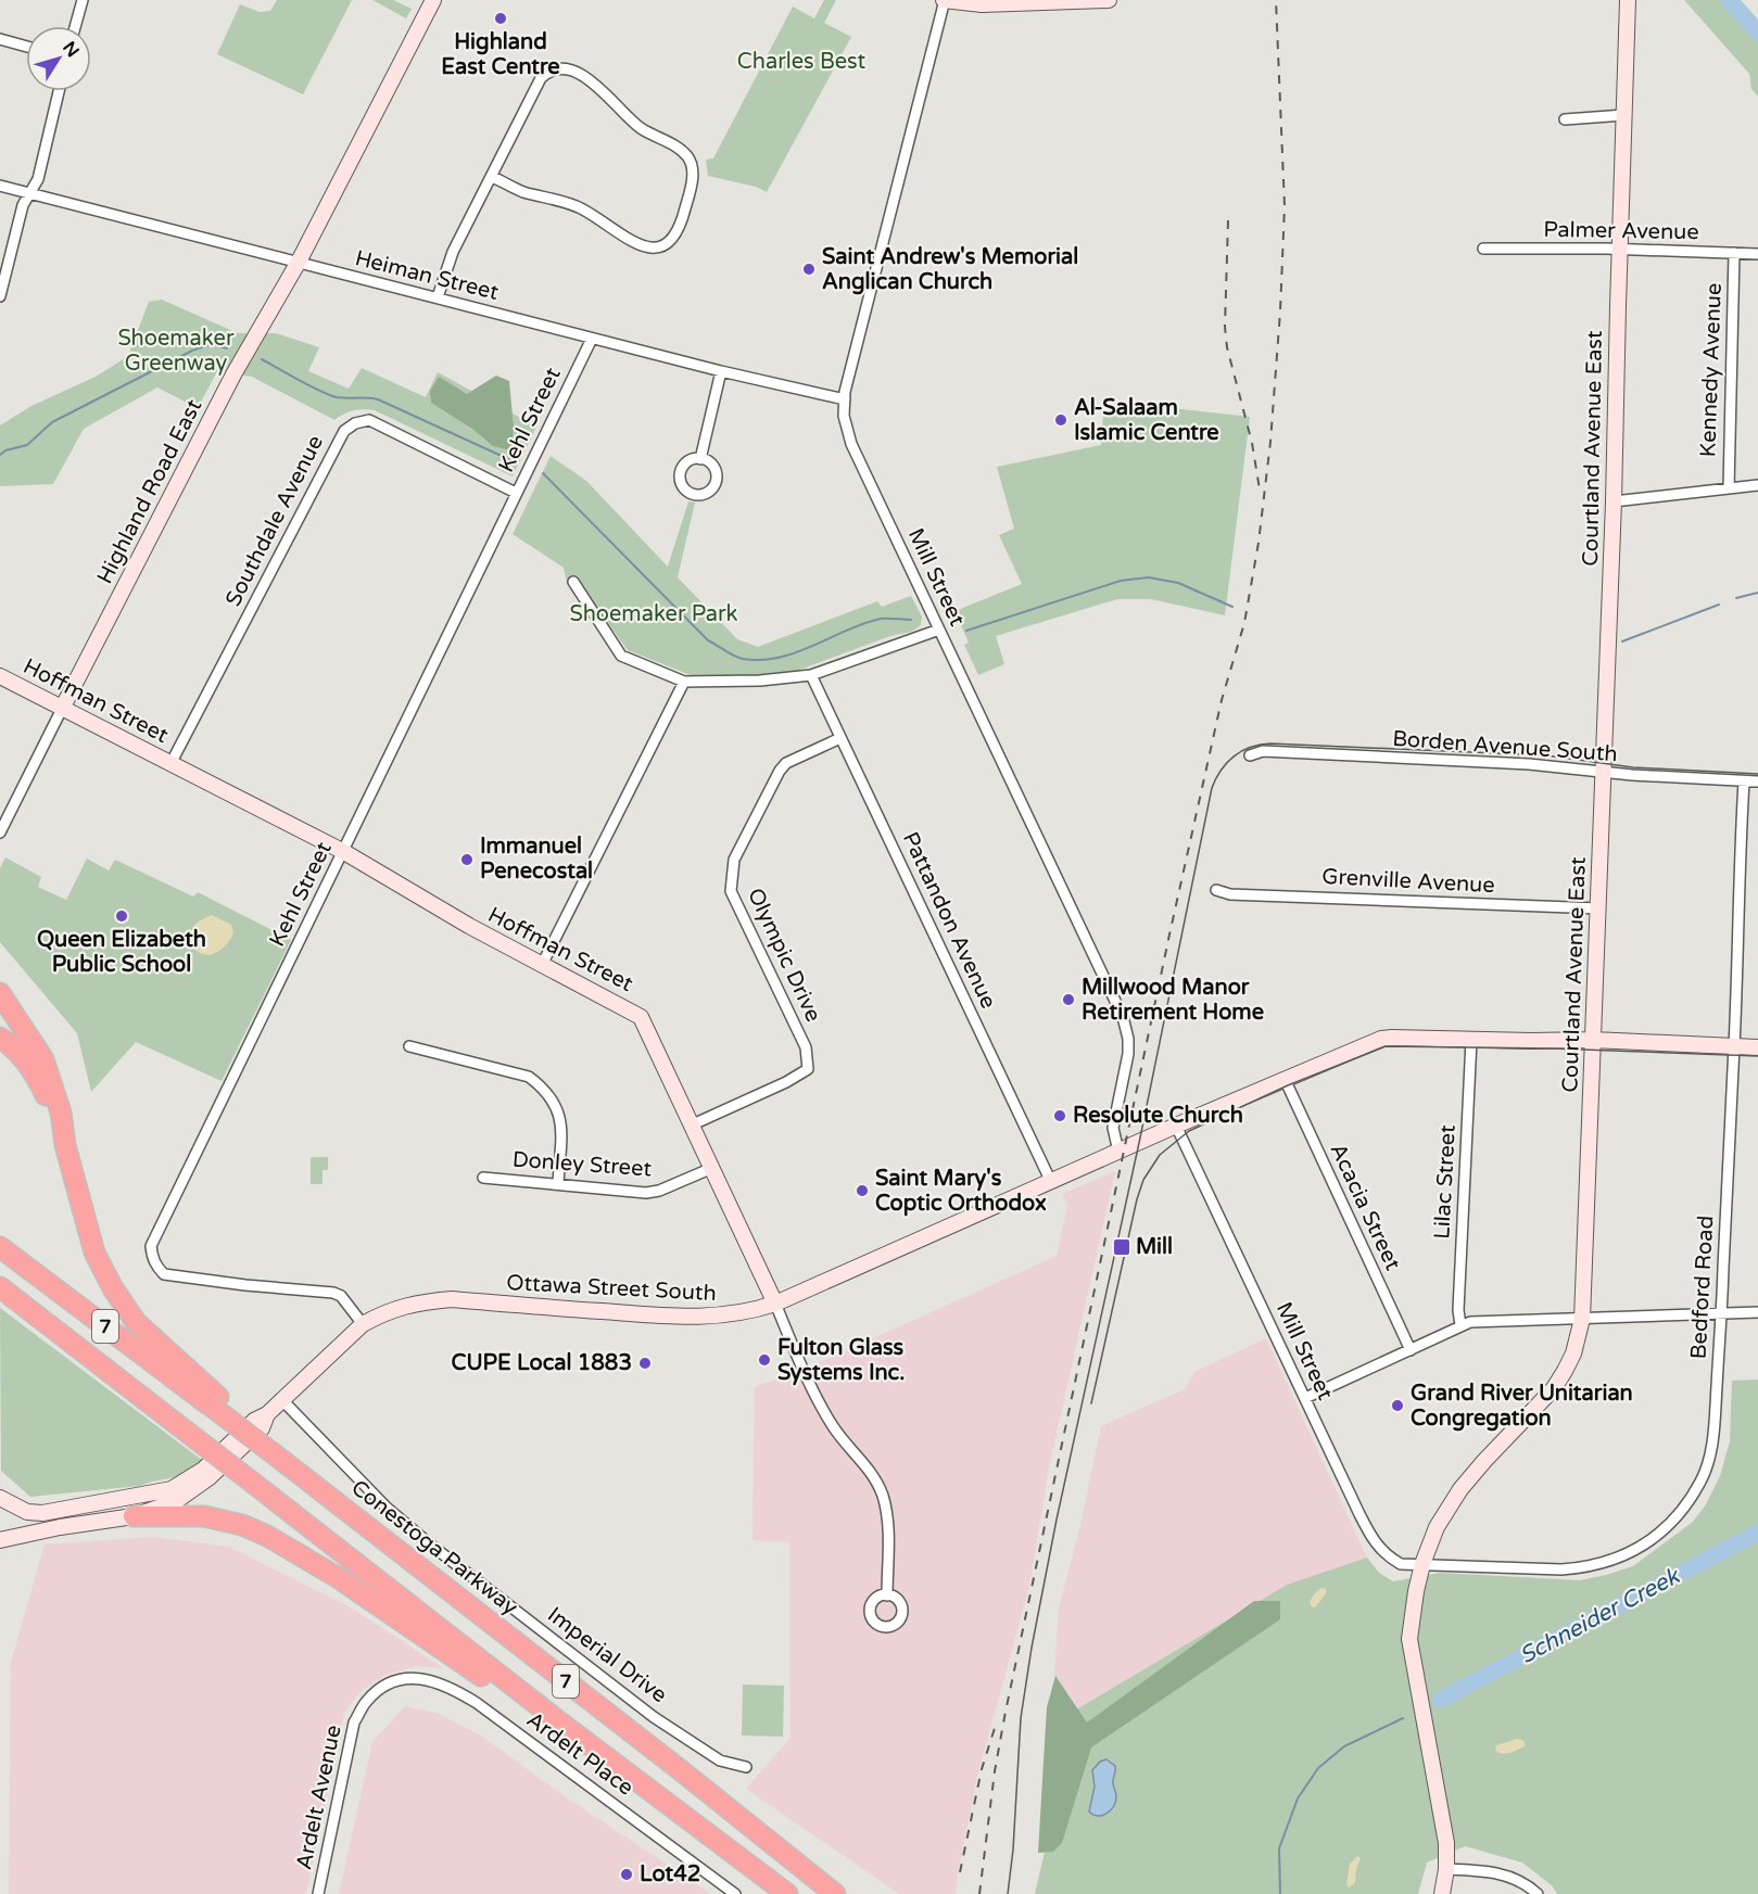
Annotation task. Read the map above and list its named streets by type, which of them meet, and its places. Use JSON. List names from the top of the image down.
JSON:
{
  "streets": {
    "highway": ["7", "Conestoga Parkway"],
    "main road": [
      "Courtland Avenue East",
      "Highland Road East",
      "Hoffman Street",
      "Ottawa Street South"
    ],
    "street": [
      "Palmer Avenue",
      "Heiman Street",
      "Kennedy Avenue",
      "Kehl Street",
      "Southdale Avenue",
      "Mill Street",
      "Borden Avenue South",
      "Grenville Avenue",
      "Pattandon Avenue",
      "Olympic Drive",
      "Donley Street",
      "Lilac Street",
      "Acacia Street",
      "Bedford Road",
      "Imperial Drive",
      "Ardelt Place",
      "Ardelt Avenue"
    ]
  },
  "crossings": [
    ["Palmer Avenue", "Kennedy Avenue"],
    ["Palmer Avenue", "Courtland Avenue East"],
    ["Heiman Street", "Kehl Street"],
    ["Heiman Street", "Highland Road East"],
    ["Heiman Street", "Mill Street"],
    ["Kehl Street", "Southdale Avenue"],
    ["Kehl Street", "Hoffman Street"],
    ["Kehl Street", "Ottawa Street South"],
    ["Courtland Avenue East", "Mill Street"],
    ["Courtland Avenue East", "Borden Avenue South"],
    ["Courtland Avenue East", "Grenville Avenue"],
    ["Courtland Avenue East", "Bedford Road"],
    ["Courtland Avenue East", "Ottawa Street South"],
    ["Highland Road East", "Hoffman Street"],
    ["Southdale Avenue", "Hoffman Street"],
    ["Mill Street", "Bedford Road"],
    ["Mill Street", "Ottawa Street South"],
    ["Hoffman Street", "Olympic Drive"],
    ["Hoffman Street", "Donley Street"],
    ["Hoffman Street", "Ottawa Street South"],
    ["Borden Avenue South", "Bedford Road"],
    ["Pattandon Avenue", "Olympic Drive"],
    ["Pattandon Avenue", "Ottawa Street South"],
    ["Lilac Street", "Ottawa Street South"],
    ["Acacia Street", "Ottawa Street South"],
    ["Bedford Road", "Ottawa Street South"],
    ["Ottawa Street South", "Imperial Drive"],
    ["Ardelt Place", "Ardelt Avenue"]
  ],
  "water": ["Schneider Creek"],
  "parks": ["Charles Best", "Shoemaker Greenway", "Shoemaker Park"],
  "places": {
    "other": [
      "Highland East Centre",
      "Saint Andrew's Memorial Anglican Church",
      "Al-Salaam Islamic Centre",
      "Immanuel Penecostal",
      "Queen Elizabeth Public School",
      "Millwood Manor Retirement Home",
      "Resolute Church",
      "Saint Mary's Coptic Orthodox",
      "Fulton Glass Systems Inc.",
      "CUPE Local 1883",
      "Grand River Unitarian Congregation",
      "Lot42"
    ],
    "transit": ["Mill"]
  },
  "north": "top right"
}
